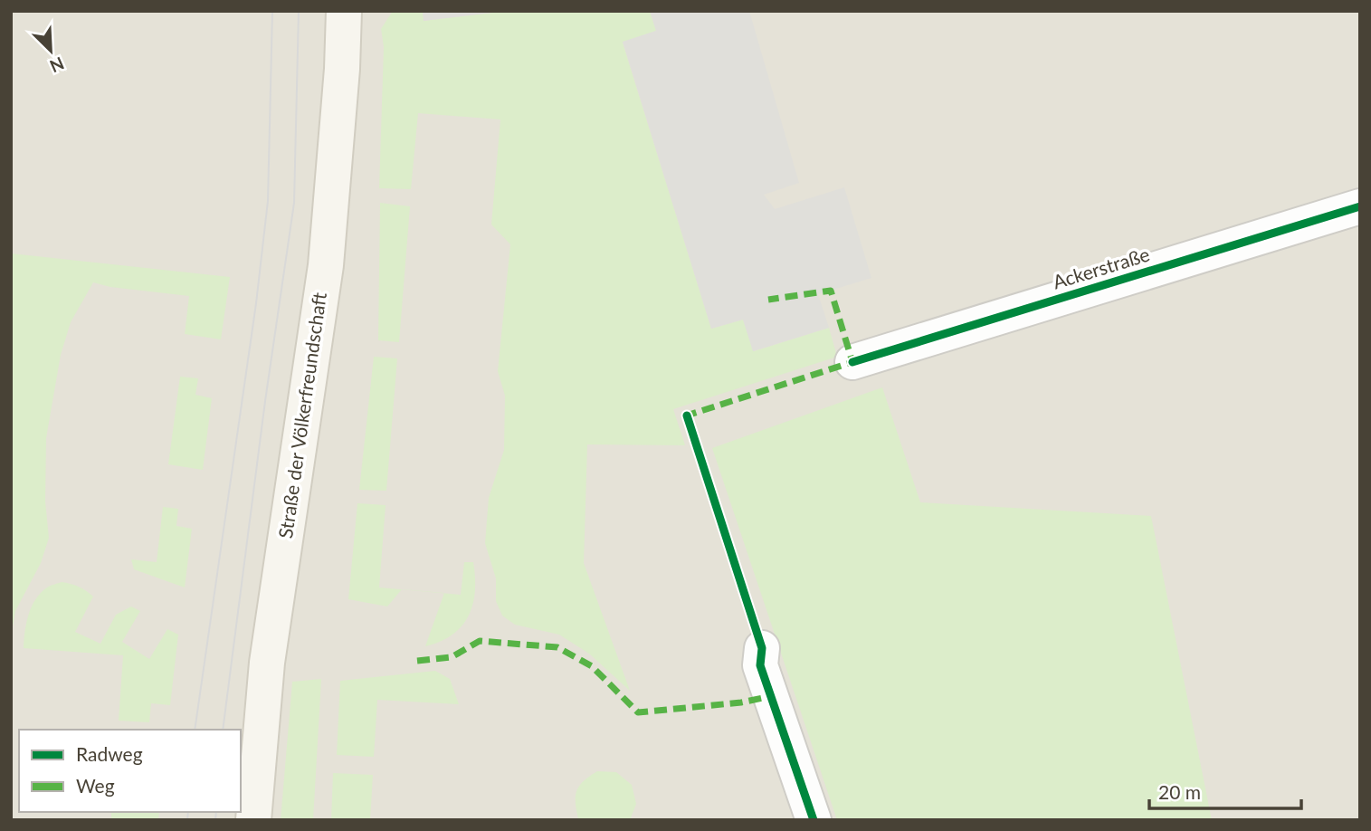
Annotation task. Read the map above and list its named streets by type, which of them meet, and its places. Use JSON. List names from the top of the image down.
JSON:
{
  "streets": {
    "main road": ["Straße der Völkerfreundschaft"],
    "street": ["Ackerstraße"]
  },
  "legend": ["Radweg", "Weg"],
  "scale_bar": "20 m",
  "north": "bottom right"
}
